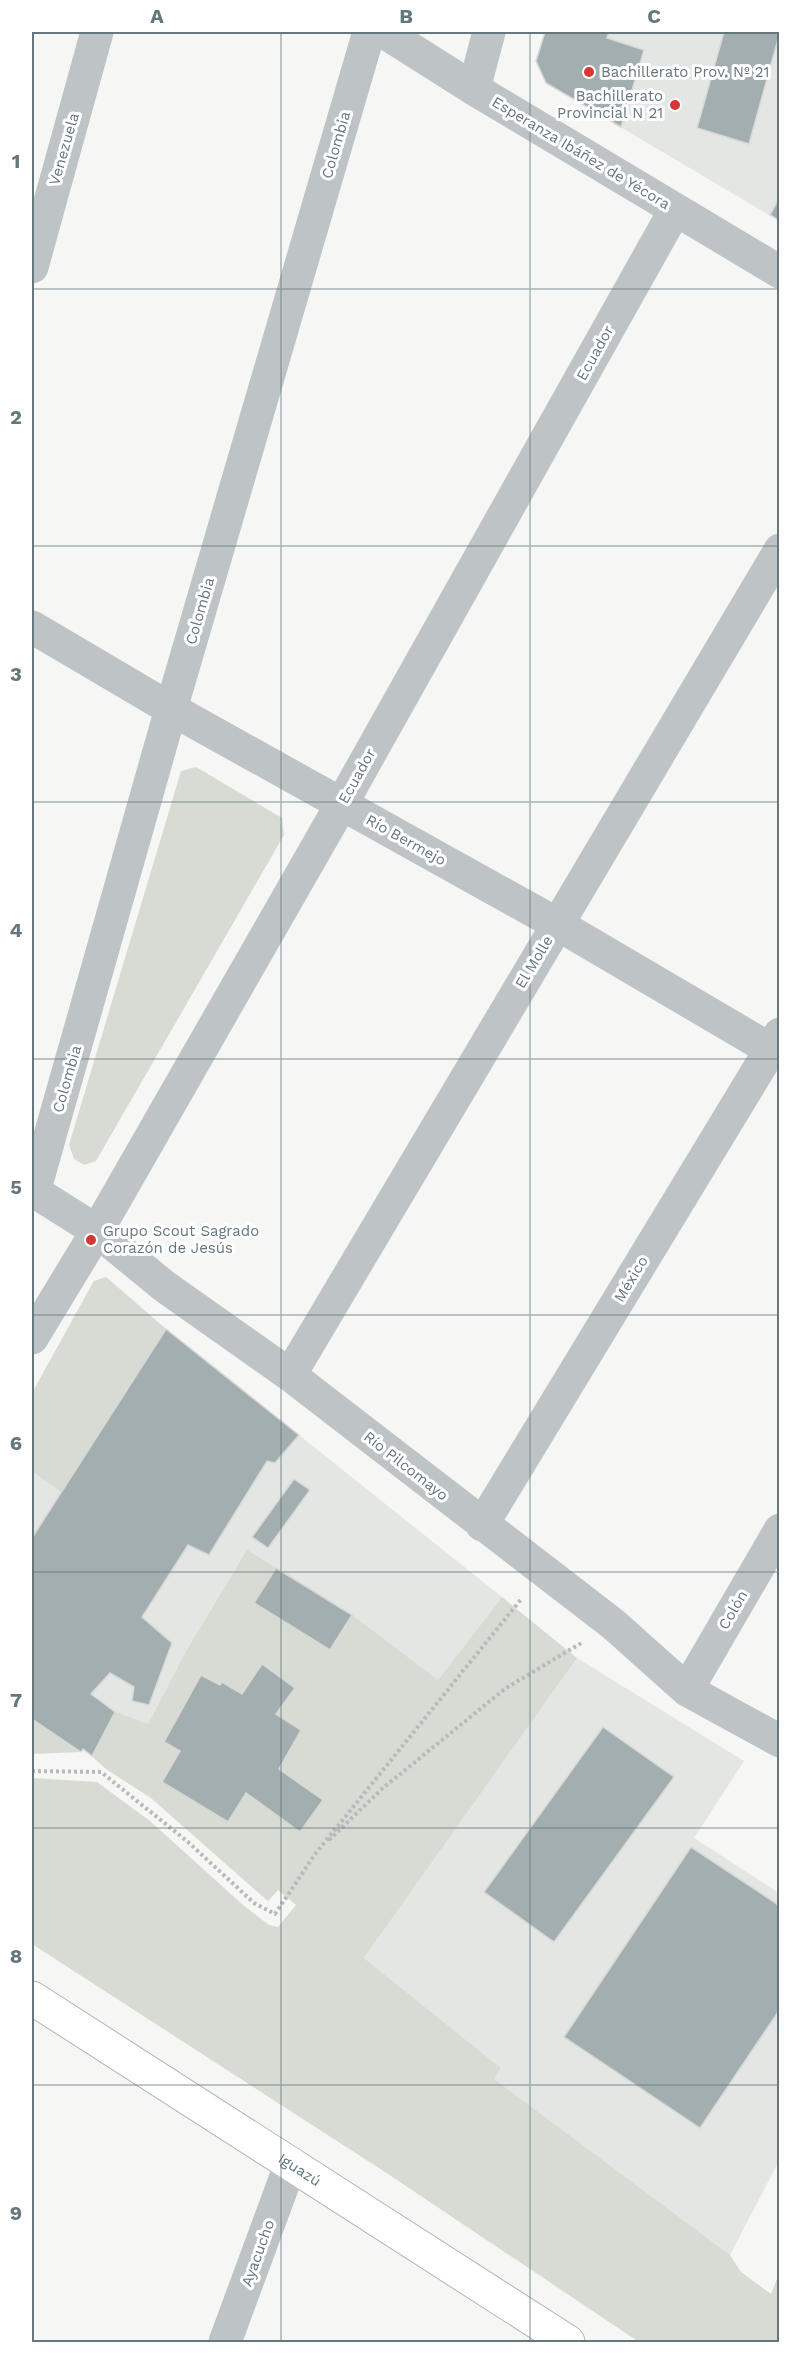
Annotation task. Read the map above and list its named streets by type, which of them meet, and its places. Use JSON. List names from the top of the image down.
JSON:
{
  "streets": {
    "main road": ["Iguazú"],
    "street": [
      "Colombia",
      "Venezuela",
      "Esperanza Ibáñez de Yécora",
      "Ecuador",
      "Río Bermejo",
      "El Molle",
      "México",
      "Río Pilcomayo",
      "Colón",
      "Ayacucho"
    ]
  },
  "crossings": [
    ["Colombia", "Río Bermejo"],
    ["Colombia", "Río Pilcomayo"],
    ["Esperanza Ibáñez de Yécora", "Ecuador"],
    ["Ecuador", "Río Bermejo"],
    ["Ecuador", "Río Pilcomayo"],
    ["Río Bermejo", "El Molle"],
    ["Río Bermejo", "México"],
    ["El Molle", "Río Pilcomayo"],
    ["México", "Río Pilcomayo"],
    ["Río Pilcomayo", "Colón"],
    ["Iguazú", "Ayacucho"]
  ],
  "places": ["Bachillerato Prov. Nº 21", "Bachillerato Provincial N 21", "Grupo Scout Sagrado Corazón de Jesús"],
  "grid": {
    "columns": ["A", "B", "C"],
    "rows": [
      "1",
      "2",
      "3",
      "4",
      "5",
      "6",
      "7",
      "8",
      "9"
    ]
  }
}
